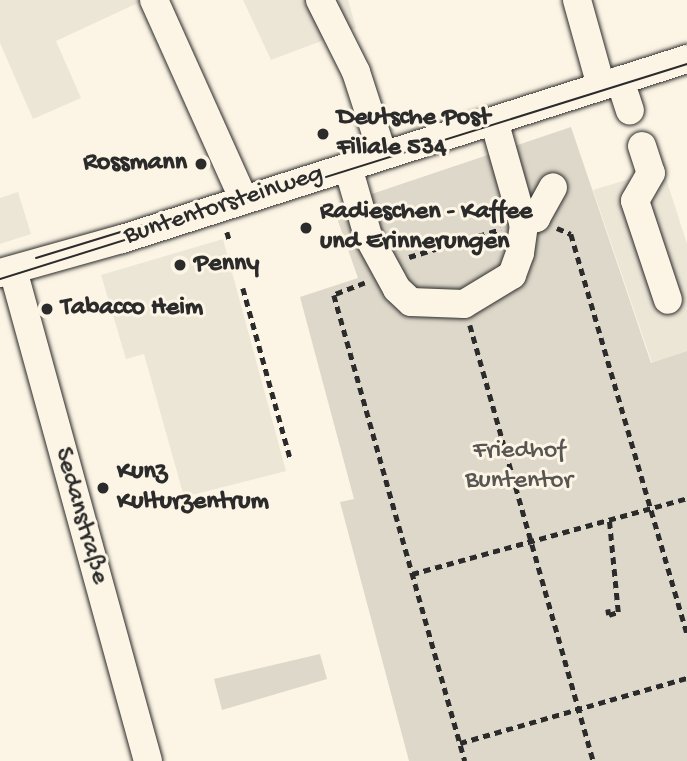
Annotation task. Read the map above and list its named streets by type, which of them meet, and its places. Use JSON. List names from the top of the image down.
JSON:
{
  "streets": {
    "street": ["Buntentorsteinweg", "Sedanstraße"]
  },
  "crossings": [
    ["Buntentorsteinweg", "Sedanstraße"]
  ],
  "parks": ["Friedhof Buntentor"],
  "places": [
    "Deutsche Post Filiale 534",
    "Rossmann",
    "Radieschen - Kaffee und Erinnerungen",
    "Penny",
    "Tabacco Heim",
    "Kunz Kulturzentrum"
  ]
}
